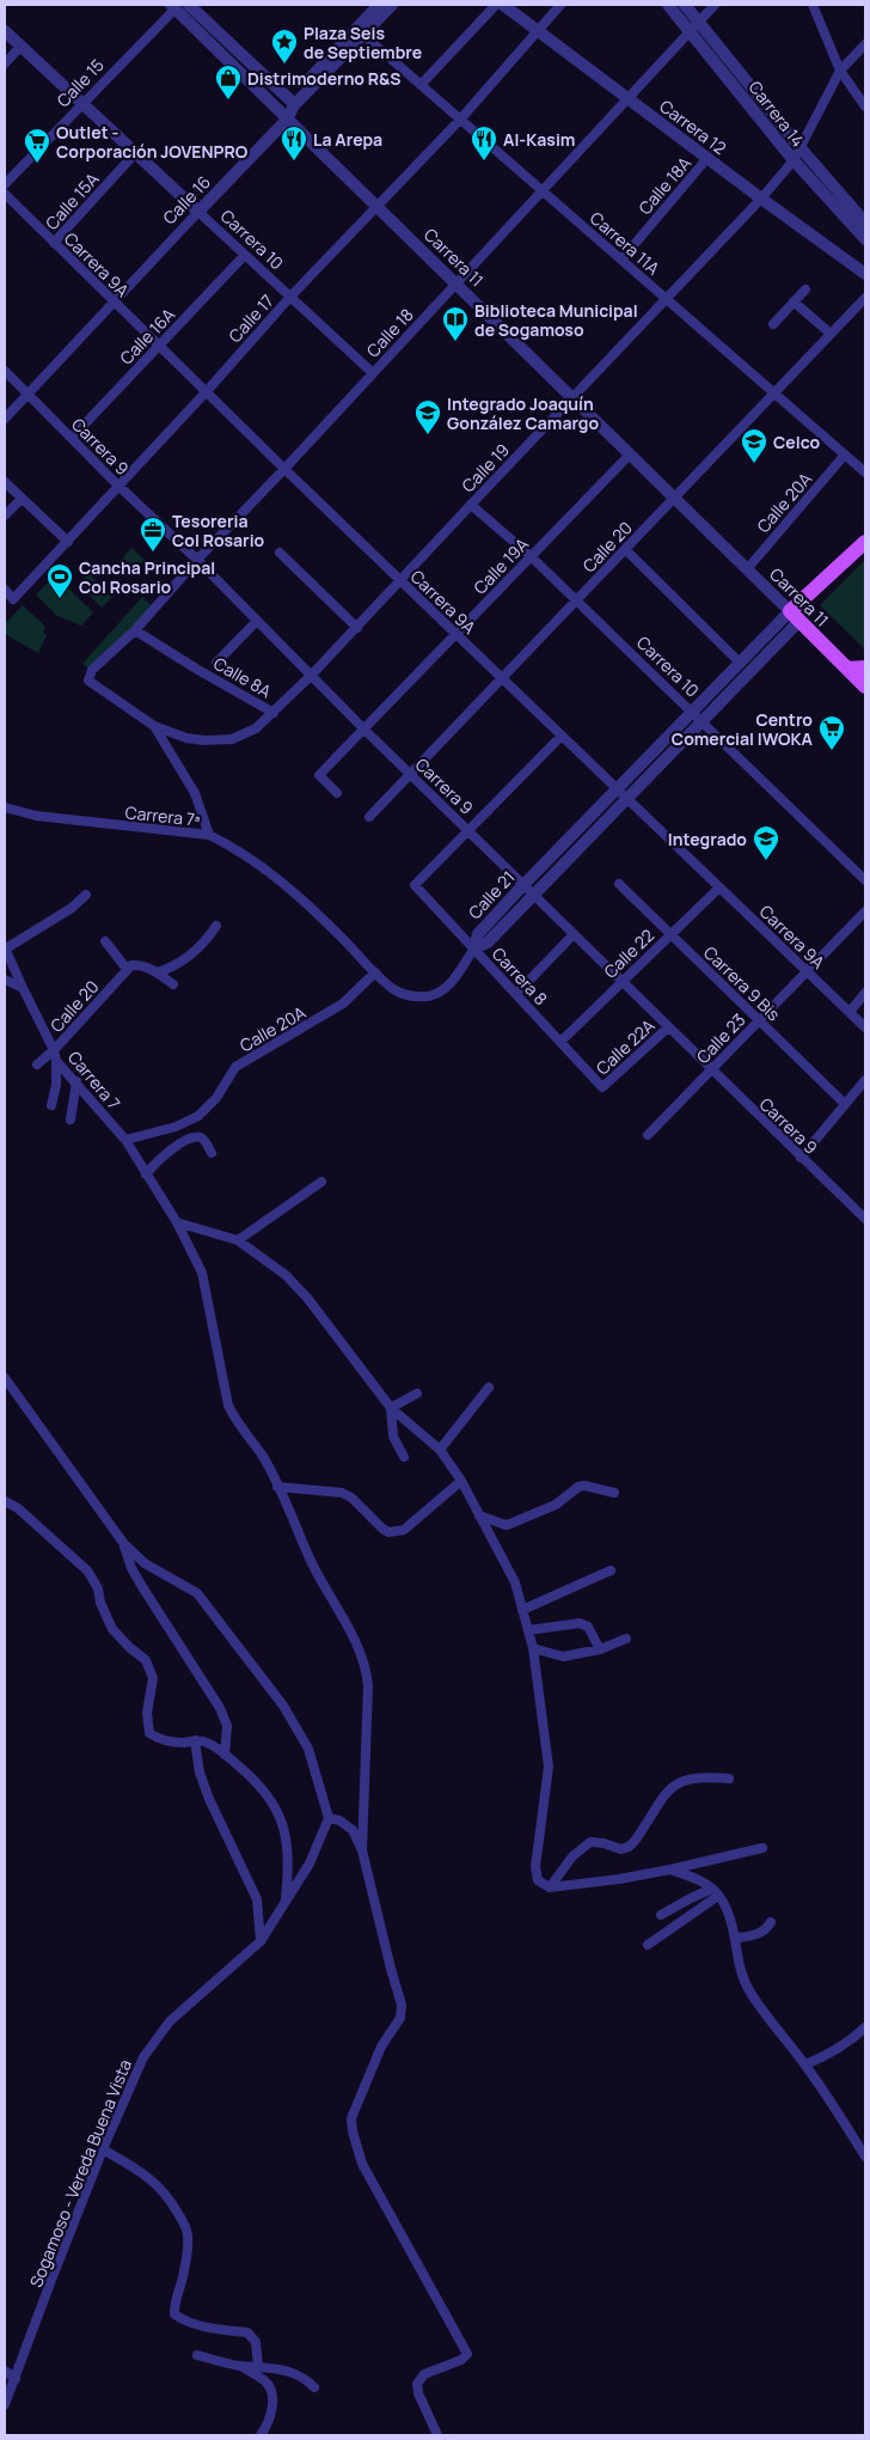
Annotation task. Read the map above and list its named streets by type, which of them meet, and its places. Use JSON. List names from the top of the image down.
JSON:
{
  "streets": {
    "main road": ["Carrera 11", "Calle 21"],
    "street": [
      "Calle 15",
      "Carrera 14",
      "Carrera 12",
      "Calle 18A",
      "Calle 16",
      "Calle 15A",
      "Carrera 10",
      "Carrera 11A",
      "Carrera 9A",
      "Calle 17",
      "Calle 18",
      "Calle 16A",
      "Carrera 9",
      "Calle 19",
      "Calle 20A",
      "Calle 20",
      "Calle 19A",
      "Calle 8A",
      "Carrera 7ª",
      "Calle 22",
      "Carrera 8",
      "Carrera 9 Bis",
      "Calle 23",
      "Calle 22A",
      "Carrera 7",
      "Sogamoso - Vereda Buena Vista"
    ]
  },
  "crossings": [
    ["Calle 15", "Carrera 10"],
    ["Calle 15", "Carrera 11"],
    ["Carrera 14", "Calle 18"],
    ["Carrera 14", "Calle 19"],
    ["Carrera 12", "Calle 18A"],
    ["Carrera 12", "Calle 17"],
    ["Carrera 12", "Calle 18"],
    ["Carrera 12", "Calle 19"],
    ["Calle 18A", "Carrera 11A"],
    ["Calle 16", "Carrera 10"],
    ["Calle 16", "Carrera 11A"],
    ["Calle 16", "Carrera 11"],
    ["Calle 16", "Carrera 9A"],
    ["Calle 16", "Carrera 9"],
    ["Calle 15A", "Carrera 10"],
    ["Calle 15A", "Carrera 9A"],
    ["Carrera 10", "Calle 17"],
    ["Carrera 10", "Calle 18"],
    ["Carrera 10", "Calle 16A"],
    ["Carrera 10", "Calle 19"],
    ["Carrera 10", "Calle 20"],
    ["Carrera 10", "Calle 19A"],
    ["Carrera 10", "Calle 21"],
    ["Carrera 11A", "Calle 17"],
    ["Carrera 11A", "Calle 18"],
    ["Carrera 11A", "Calle 19"],
    ["Carrera 11A", "Calle 20A"],
    ["Carrera 11A", "Calle 20"],
    ["Carrera 11", "Calle 17"],
    ["Carrera 11", "Calle 18"],
    ["Carrera 11", "Calle 19"],
    ["Carrera 11", "Calle 20A"],
    ["Carrera 11", "Calle 20"],
    ["Carrera 11", "Calle 19A"],
    ["Carrera 11", "Calle 21"],
    ["Carrera 9A", "Calle 17"],
    ["Carrera 9A", "Calle 18"],
    ["Carrera 9A", "Calle 16A"],
    ["Carrera 9A", "Calle 19"],
    ["Carrera 9A", "Calle 20"],
    ["Carrera 9A", "Calle 19A"],
    ["Carrera 9A", "Calle 21"],
    ["Carrera 9A", "Calle 22"],
    ["Carrera 9A", "Calle 23"],
    ["Calle 17", "Carrera 9"],
    ["Calle 18", "Carrera 9"],
    ["Calle 18", "Calle 8A"],
    ["Calle 16A", "Carrera 9"],
    ["Carrera 9", "Calle 19"],
    ["Carrera 9", "Calle 20"],
    ["Carrera 9", "Calle 19A"],
    ["Carrera 9", "Calle 21"],
    ["Carrera 9", "Calle 22"],
    ["Carrera 9", "Carrera 8"],
    ["Carrera 9", "Calle 23"],
    ["Carrera 9", "Calle 22A"],
    ["Calle 19", "Calle 8A"],
    ["Calle 20A", "Carrera 7ª"],
    ["Calle 20A", "Carrera 7"],
    ["Calle 20", "Carrera 7"],
    ["Carrera 7ª", "Calle 21"],
    ["Carrera 7ª", "Carrera 8"],
    ["Calle 21", "Carrera 8"],
    ["Calle 22", "Carrera 8"],
    ["Calle 22", "Carrera 9 Bis"],
    ["Carrera 8", "Calle 22A"],
    ["Carrera 9 Bis", "Calle 23"]
  ],
  "places": {
    "place": ["Plaza Seis de Septiembre"],
    "shop": ["Distrimoderno R&S"],
    "restaurant": ["La Arepa", "Al-Kasim"],
    "supermarket": ["Outlet - Corporación JOVENPRO", "Centro Comercial IWOKA"],
    "library": ["Biblioteca Municipal de Sogamoso"],
    "school or university": ["Integrado Joaquín González Camargo", "Celco", "Integrado"],
    "office": ["Tesoreria Col Rosario"],
    "sports": ["Cancha Principal Col Rosario"]
  }
}
